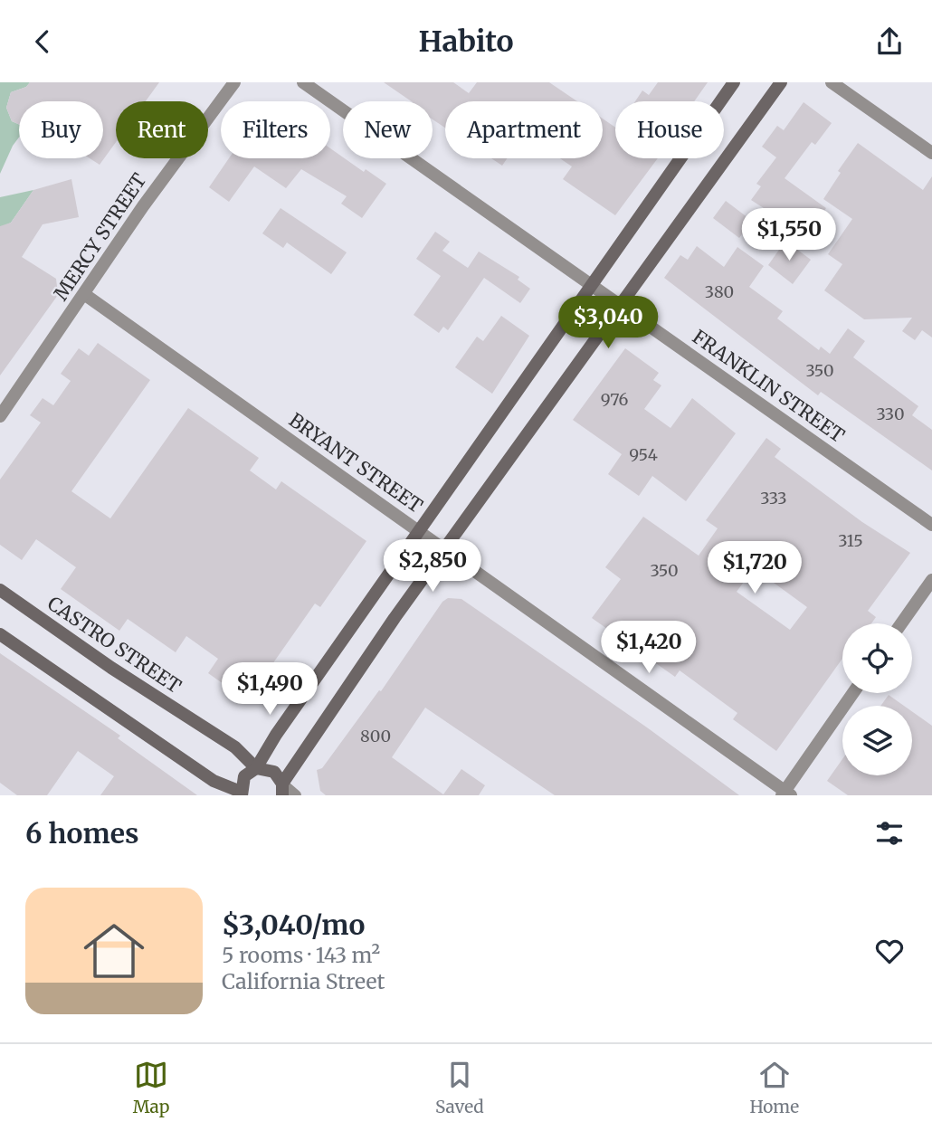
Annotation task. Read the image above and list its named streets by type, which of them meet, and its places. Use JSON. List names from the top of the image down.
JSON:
{
  "streets": {
    "main road": ["CASTRO STREET"],
    "street": ["MERCY STREET", "FRANKLIN STREET", "BRYANT STREET"]
  },
  "crossings": [
    ["MERCY STREET", "BRYANT STREET"]
  ],
  "house_numbers": [
    "380",
    "350",
    "976",
    "330",
    "954",
    "333",
    "315",
    "350",
    "800"
  ],
  "page": {
    "header": "Habito",
    "chip": [
      "Buy",
      "Rent",
      "Filters",
      "New",
      "Apartment",
      "House"
    ],
    "price": [
      "$1,550",
      "$3,040",
      "$2,850",
      "$1,720",
      "$1,420",
      "$1,490"
    ],
    "heading": "6 homes",
    "list": [
      {
        "name": "$3,040/mo",
        "note": "5 rooms · 143 m² · California Street"
      }
    ],
    "tabs": ["Map", "Saved", "Home"]
  }
}
